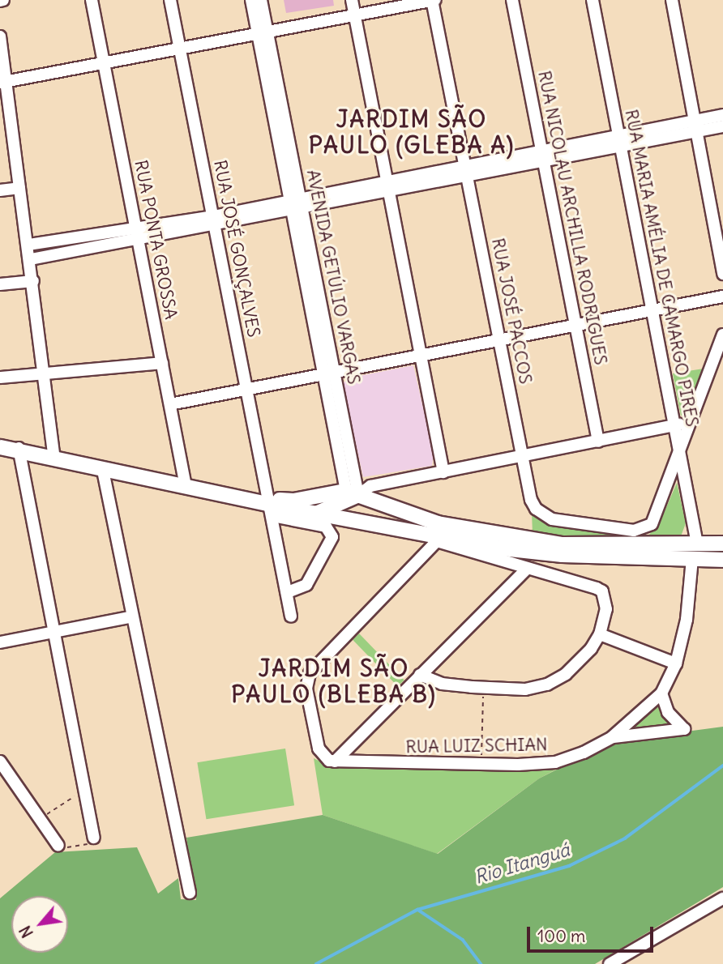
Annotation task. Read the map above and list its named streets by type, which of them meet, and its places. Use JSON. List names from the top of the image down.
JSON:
{
  "streets": {
    "street": [
      "RUA NICOLAU ARCHILLA RODRIGUES",
      "RUA PONTA GROSSA",
      "RUA JOSÉ GONÇALVES",
      "RUA MARIA AMÉLIA DE CAMARGO PIRES",
      "AVENIDA GETÚLIO VARGAS",
      "RUA JOSÉ PACCOS",
      "RUA LUIZ SCHIAN"
    ]
  },
  "crossings": [
    ["RUA MARIA AMÉLIA DE CAMARGO PIRES", "RUA JOSÉ PACCOS"]
  ],
  "districts": ["JARDIM SÃO PAULO (GLEBA A)", "JARDIM SÃO PAULO (BLEBA B)"],
  "water": ["Rio Itanguá"],
  "scale_bar": "100 m",
  "north": "bottom left"
}
